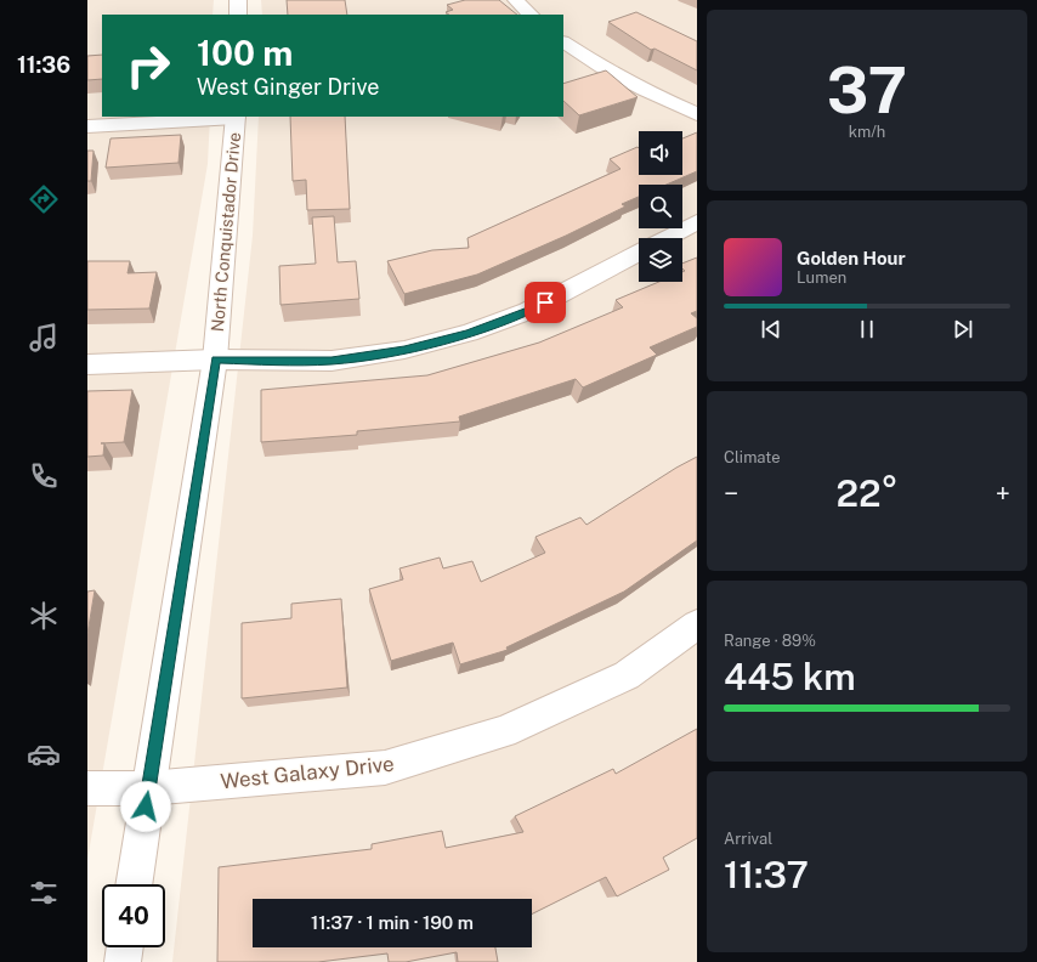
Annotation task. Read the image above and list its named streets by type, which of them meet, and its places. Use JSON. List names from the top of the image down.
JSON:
{
  "streets": {
    "street": ["North Conquistador Drive", "West Galaxy Drive"]
  },
  "crossings": [
    ["North Conquistador Drive", "West Galaxy Drive"]
  ],
  "page": {
    "tabs": "11:36",
    "tile": [
      ["37", "km/h"],
      "Climate",
      ["Range · 89%", "445 km"],
      ["Arrival", "11:37"]
    ],
    "turn": ["100 m", "West Ginger Drive"],
    "song": ["Golden Hour", "Lumen"],
    "heat": ["−", "22°", "+"],
    "limit": "40",
    "trip": "11:37 · 1 min · 190 m"
  }
}
